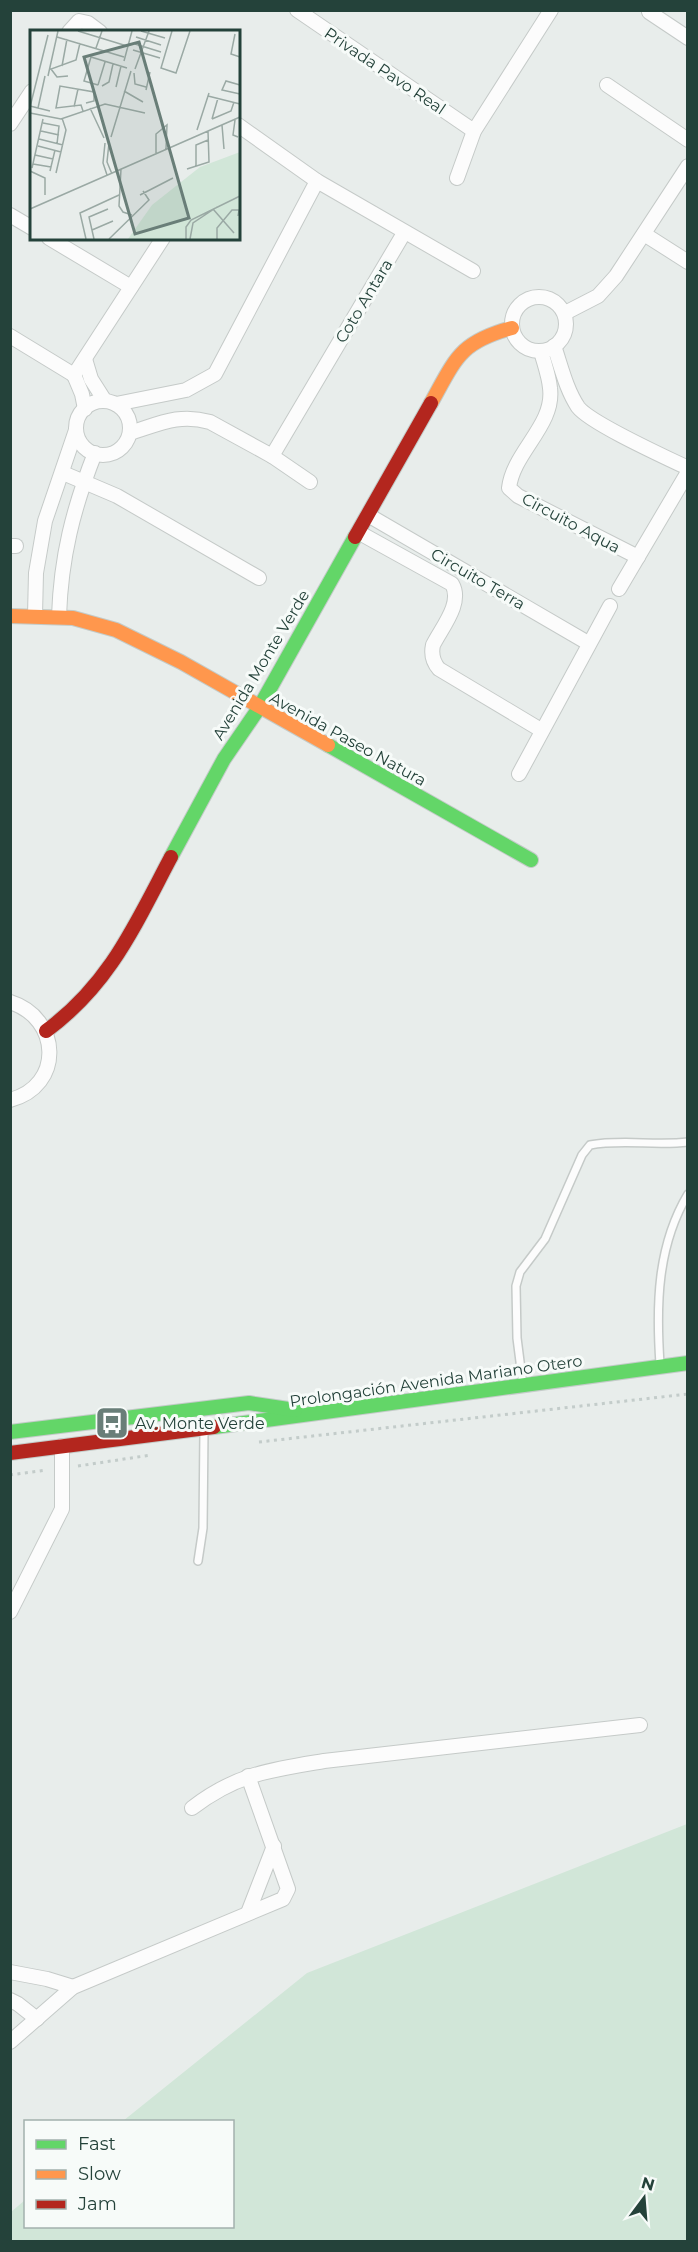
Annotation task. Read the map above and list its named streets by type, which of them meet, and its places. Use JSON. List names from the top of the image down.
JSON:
{
  "streets": {
    "street": [
      "Privada Pavo Real",
      "Coto Antara",
      "Circuito Aqua",
      "Circuito Terra",
      "Avenida Monte Verde",
      "Avenida Paseo Natura",
      "Prolongación Avenida Mariano Otero"
    ]
  },
  "crossings": [
    ["Circuito Aqua", "Avenida Monte Verde"],
    ["Circuito Terra", "Avenida Monte Verde"],
    ["Avenida Monte Verde", "Avenida Paseo Natura"]
  ],
  "places": {
    "bus stop": ["Av. Monte Verde"]
  },
  "legend": ["Fast", "Slow", "Jam"],
  "north": "top"
}
